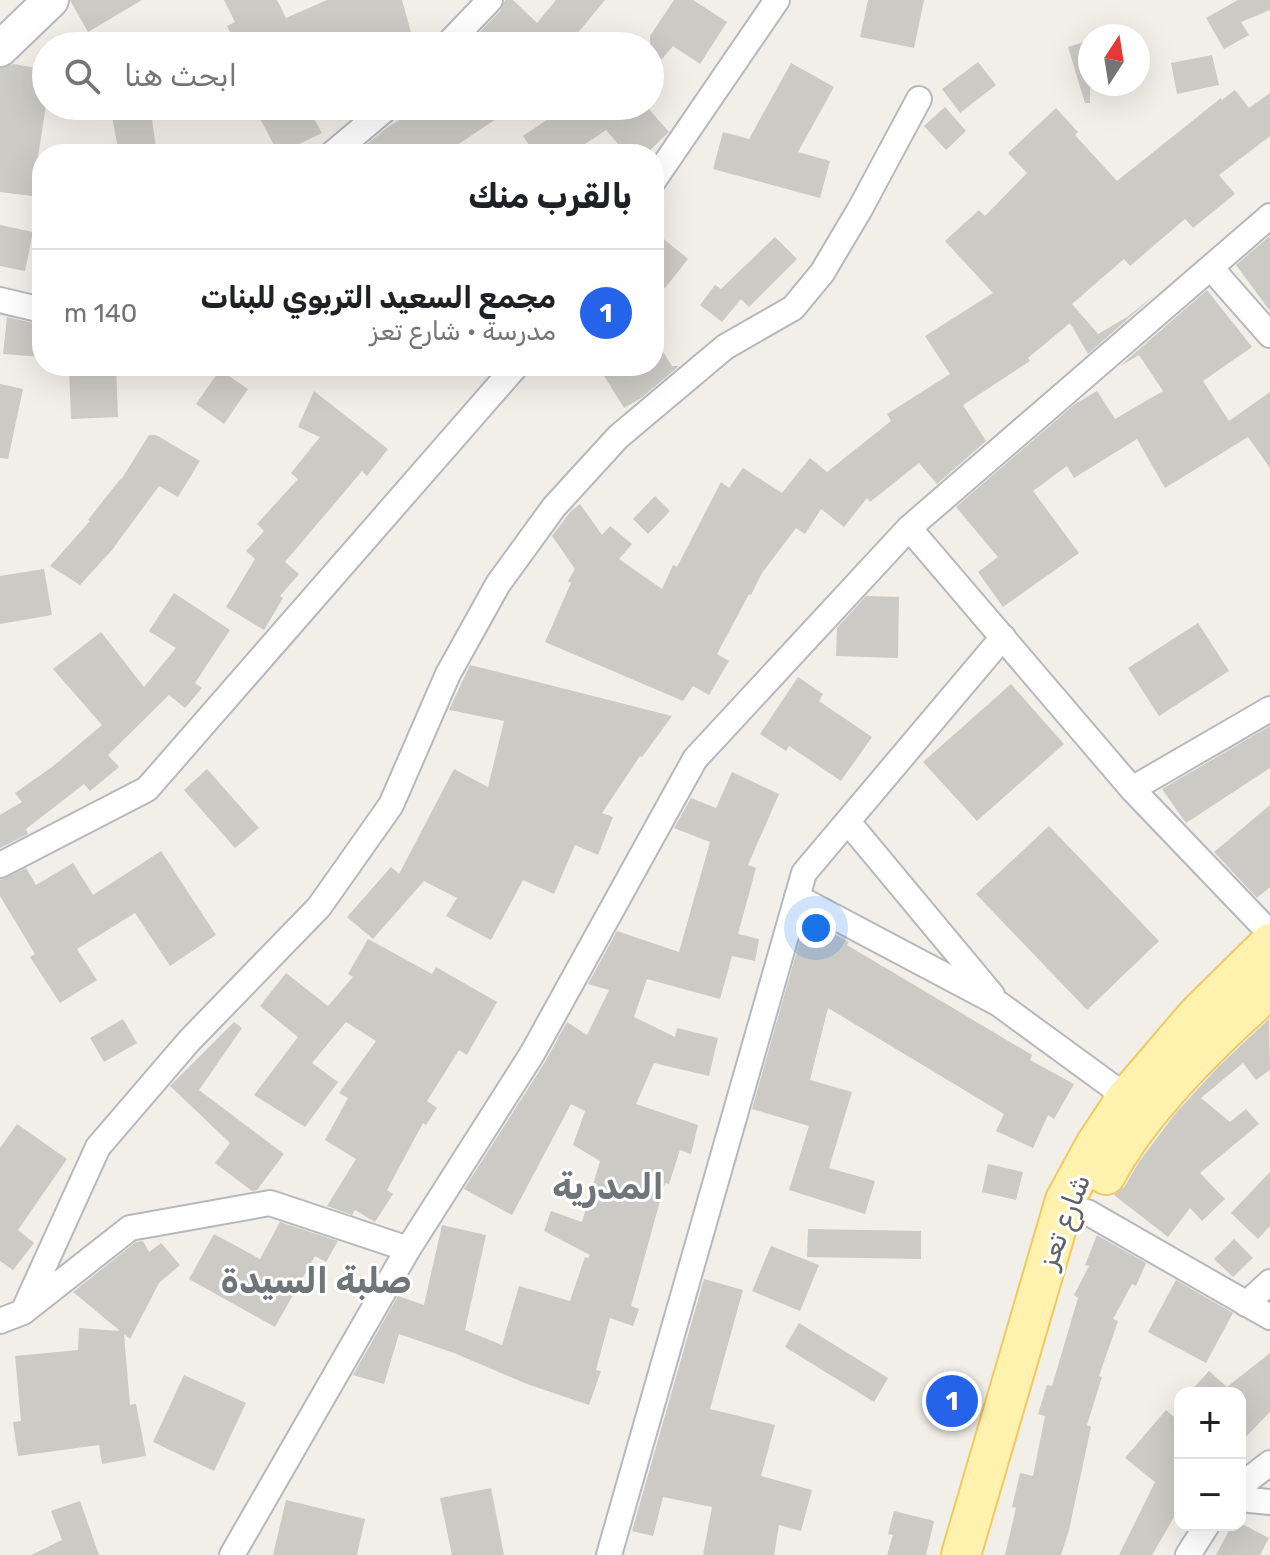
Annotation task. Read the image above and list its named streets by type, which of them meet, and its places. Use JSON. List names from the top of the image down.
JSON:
{
  "streets": {
    "main road": ["شارع تعز"]
  },
  "districts": ["المدرية", "صلبة السيدة"],
  "north": "top",
  "page": {
    "search": "ابحث هنا",
    "heading": "بالقرب منك",
    "list": [
      {
        "mark": "1",
        "name": "مجمع السعيد التربوي للبنات",
        "note": "مدرسة · شارع تعز",
        "value": "140 m"
      }
    ],
    "pins": "1",
    "map_buttons": ["+", "−"]
  }
}
